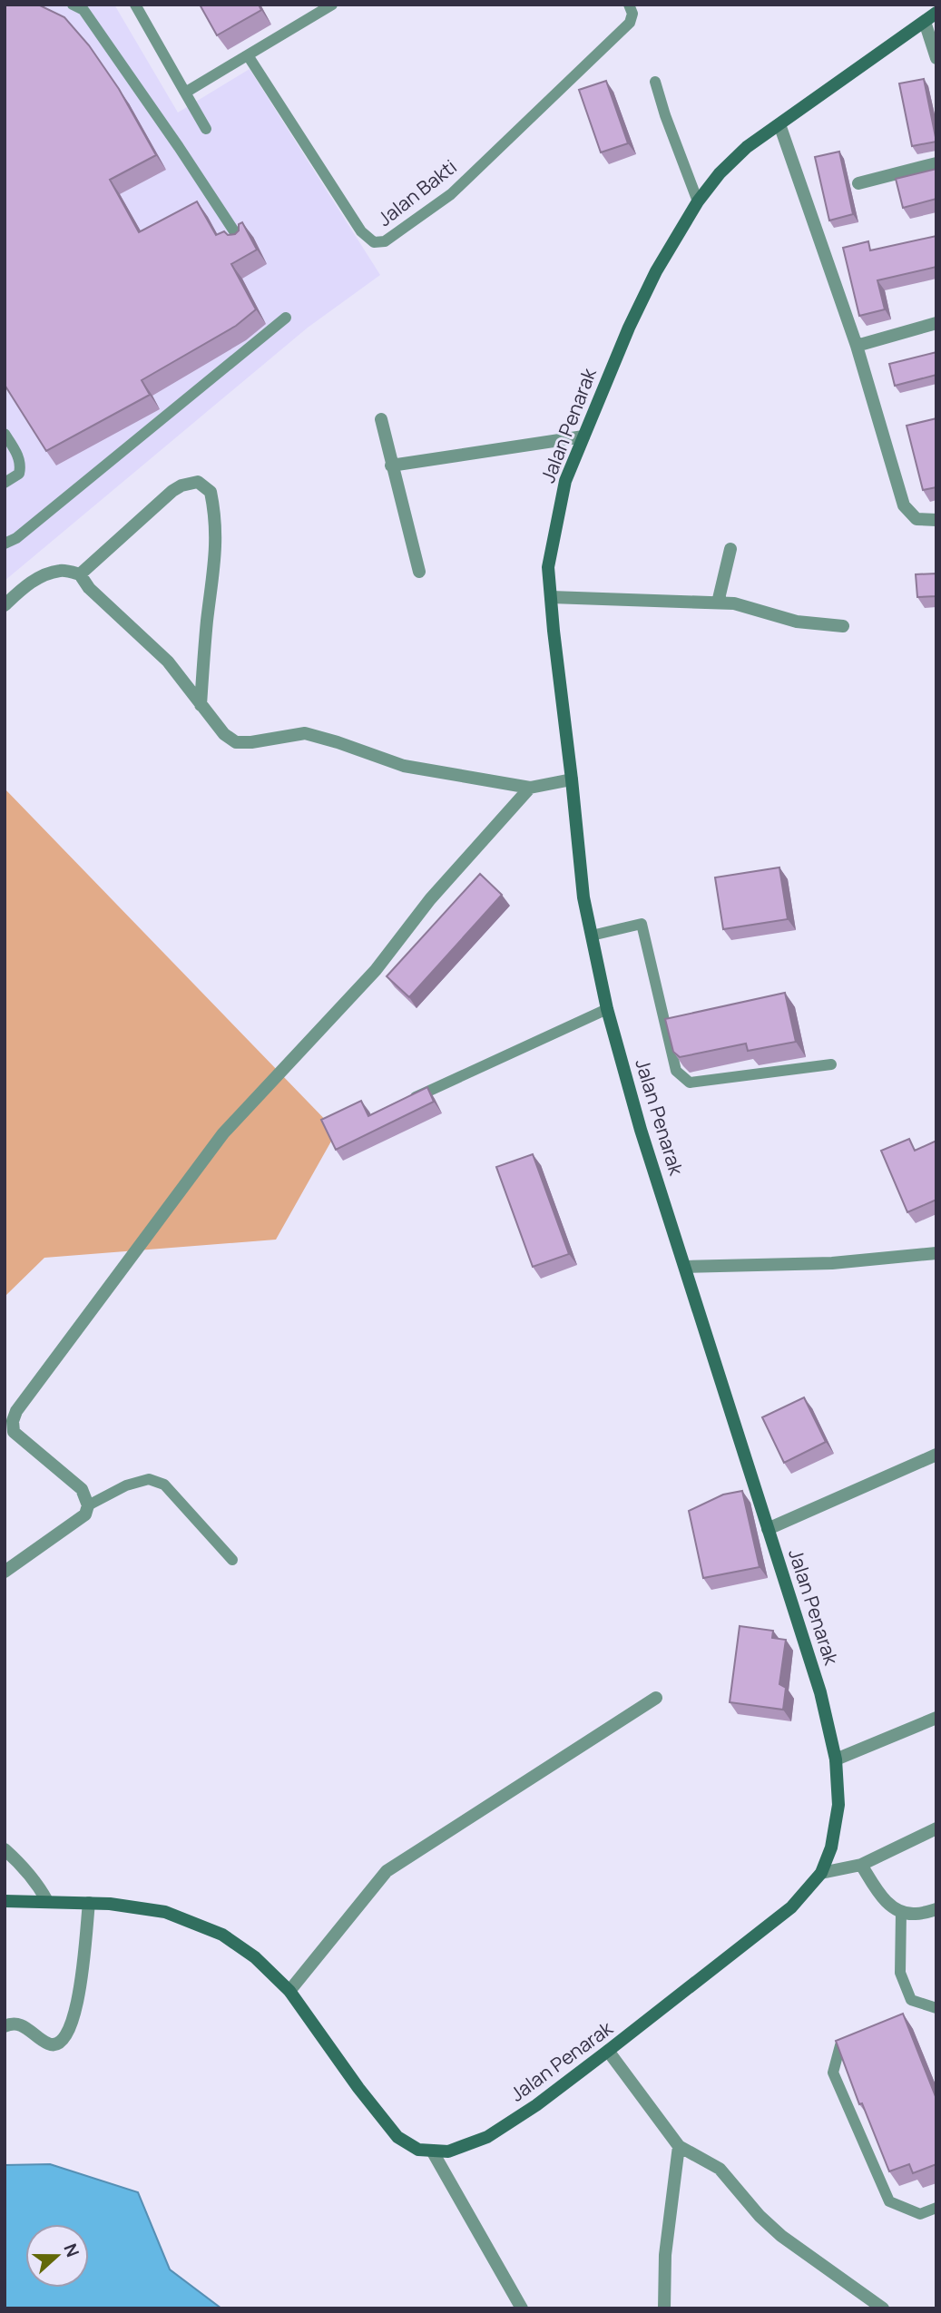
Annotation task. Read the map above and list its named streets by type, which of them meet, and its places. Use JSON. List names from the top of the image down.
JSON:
{
  "streets": {
    "street": ["Jalan Penarak"],
    "lane": ["Jalan Bakti"]
  },
  "north": "right"
}
